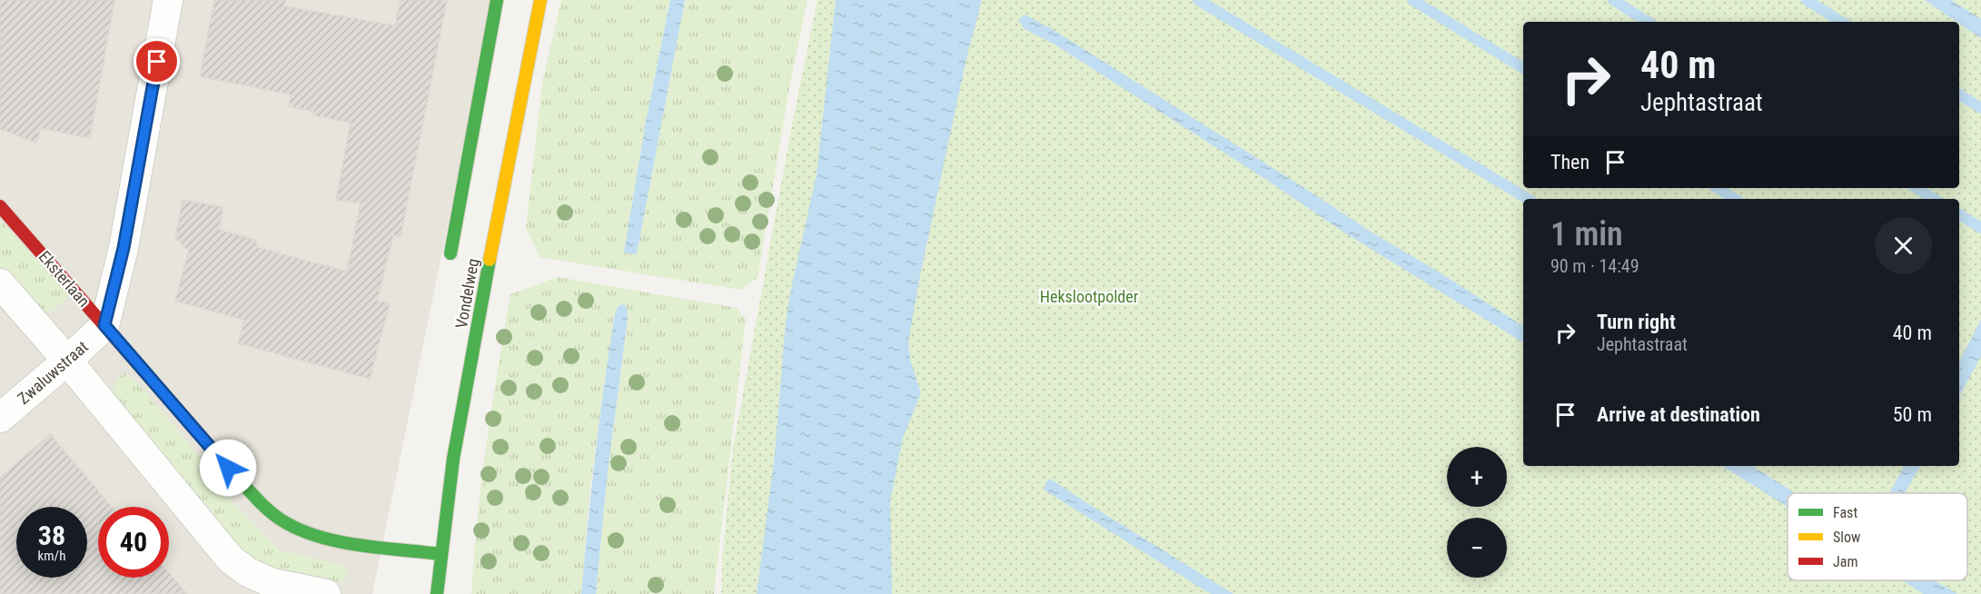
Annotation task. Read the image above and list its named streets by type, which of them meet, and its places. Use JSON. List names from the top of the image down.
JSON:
{
  "streets": {
    "street": ["Eksterlaan", "Vondelweg", "Zwaluwstraat"]
  },
  "crossings": [
    ["Eksterlaan", "Vondelweg"],
    ["Eksterlaan", "Zwaluwstraat"]
  ],
  "parks": ["Hekslootpolder"],
  "legend": ["Fast", "Slow", "Jam"],
  "page": {
    "turn": ["40 m", "Jephtastraat"],
    "then": "Then",
    "heading": ["1 min", "90 m · 14:49"],
    "list": [
      {
        "name": "Turn right",
        "note": "Jephtastraat",
        "value": "40 m"
      },
      {
        "name": "Arrive at destination",
        "value": "50 m"
      }
    ],
    "map_buttons": ["+", "−"],
    "speed": "38 km/h",
    "limit": "40"
  }
}
